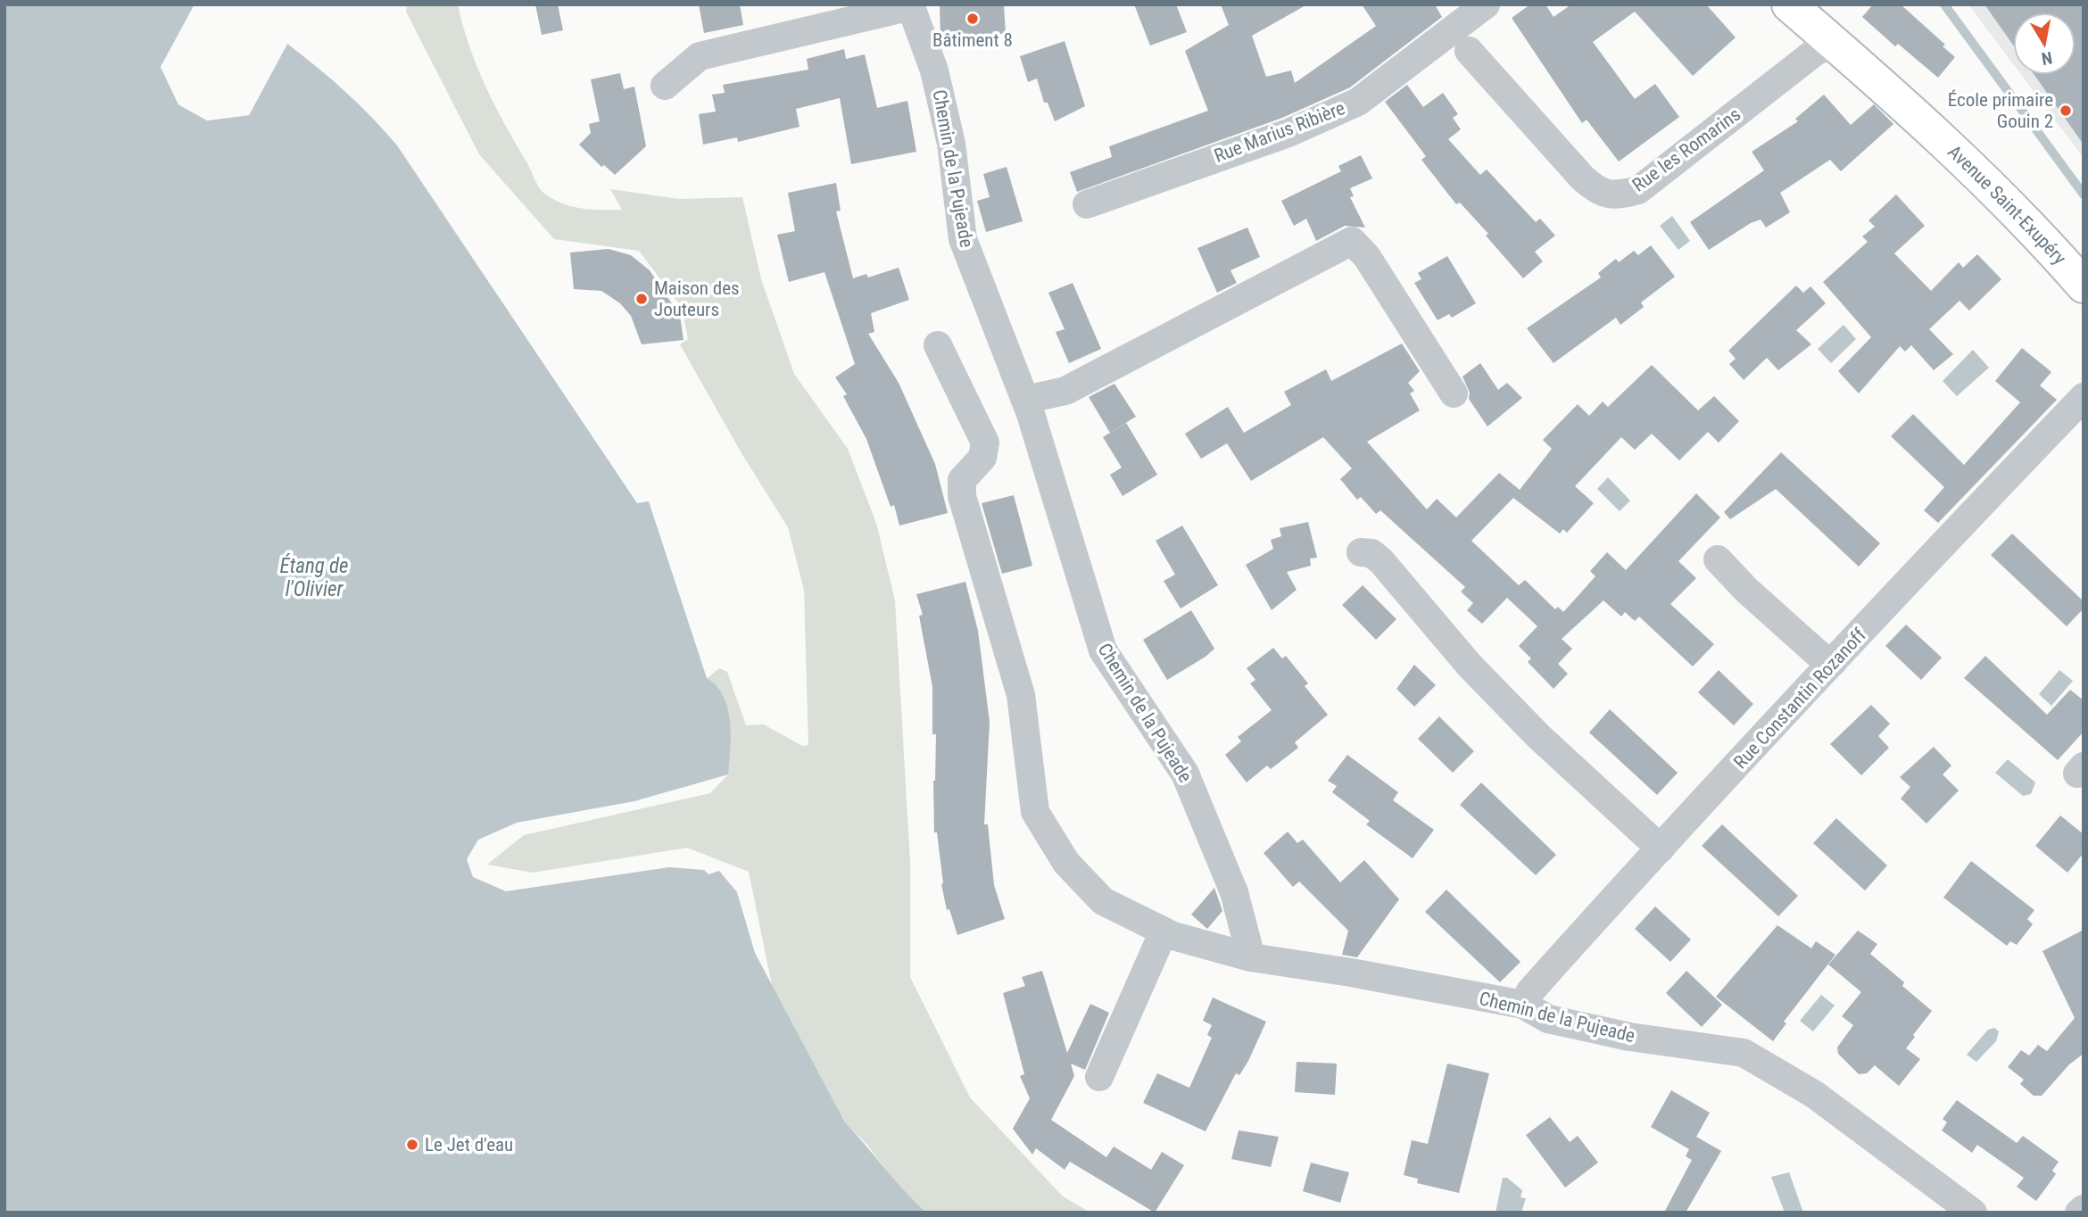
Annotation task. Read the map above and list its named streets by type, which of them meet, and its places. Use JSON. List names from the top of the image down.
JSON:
{
  "streets": {
    "main road": ["Avenue Saint-Exupéry"],
    "street": [
      "Rue Marius Ribière",
      "Rue les Romarins",
      "Chemin de la Pujeade",
      "Rue Constantin Rozanoff"
    ]
  },
  "crossings": [
    ["Rue les Romarins", "Avenue Saint-Exupéry"],
    ["Chemin de la Pujeade", "Rue Constantin Rozanoff"]
  ],
  "water": ["Étang de l'Olivier"],
  "places": [
    "Bâtiment 8",
    "École primaire Gouin 2",
    "Maison des Jouteurs",
    "Le Jet d'eau"
  ],
  "north": "bottom"
}
